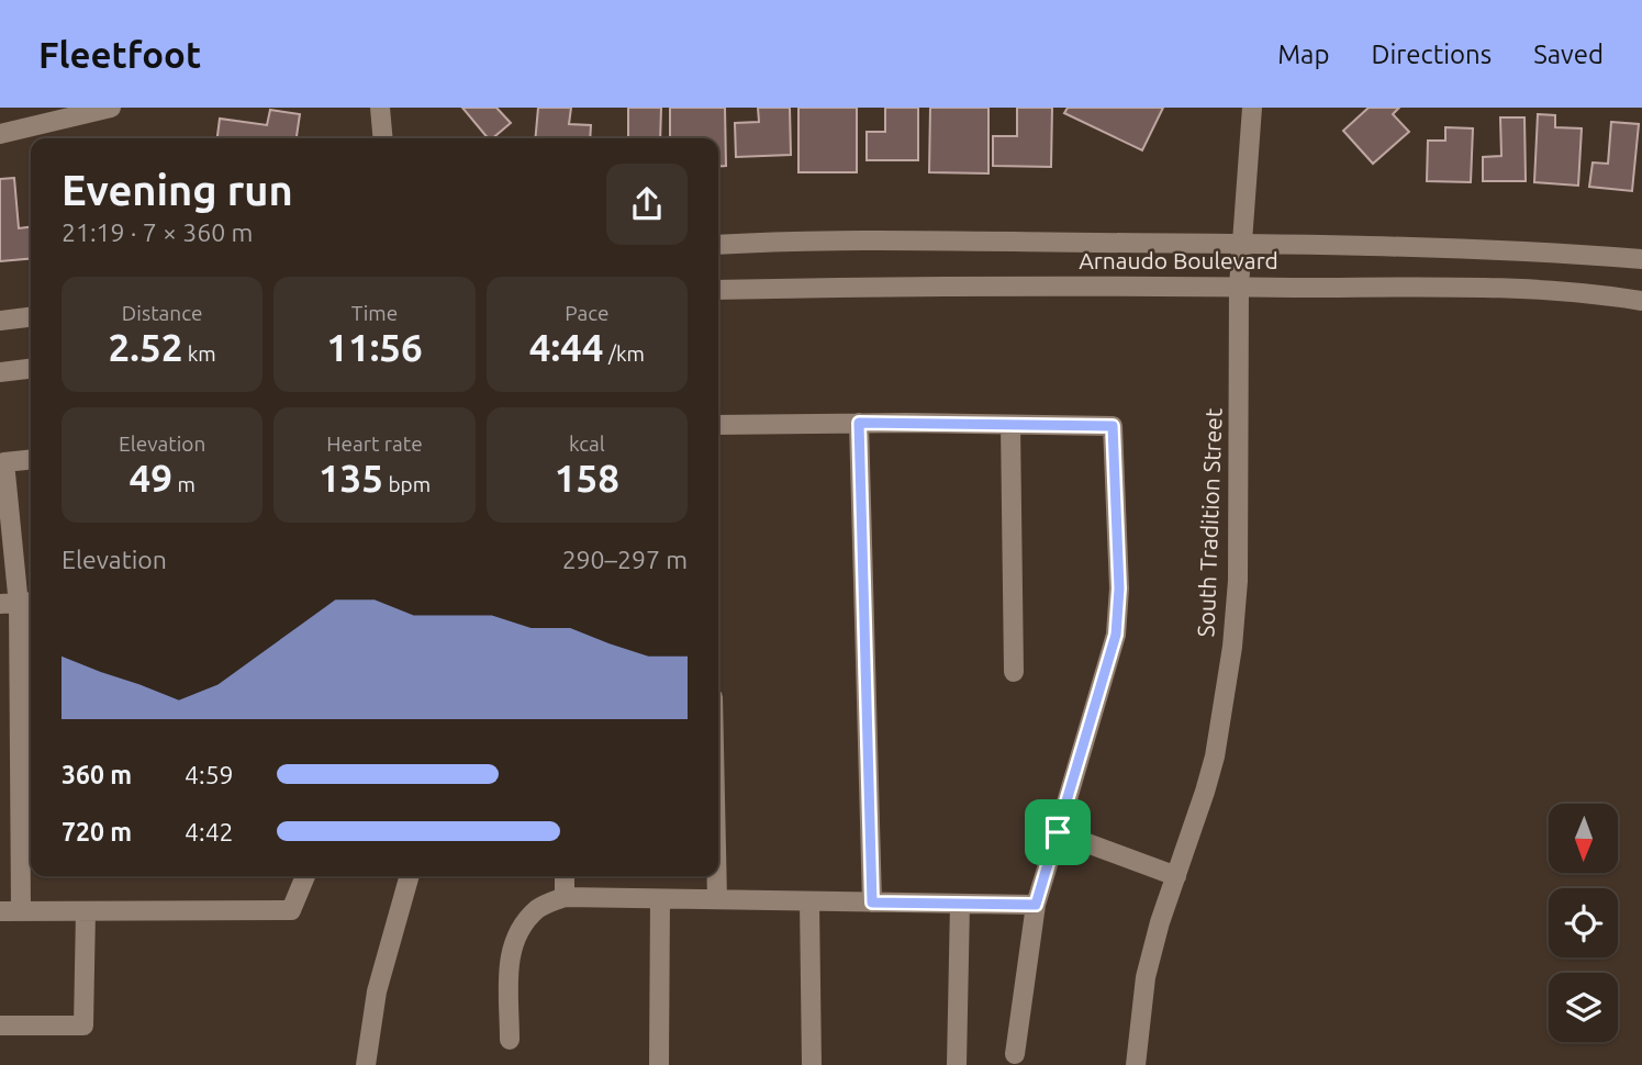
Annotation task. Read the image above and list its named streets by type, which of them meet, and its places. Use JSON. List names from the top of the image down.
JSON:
{
  "streets": {
    "street": ["Arnaudo Boulevard", "South Tradition Street"]
  },
  "crossings": [
    ["Arnaudo Boulevard", "South Tradition Street"]
  ],
  "north": "bottom",
  "page": {
    "header": "Fleetfoot",
    "nav": ["Map", "Directions", "Saved"],
    "heading": ["Evening run", "21:19 · 7 × 360 m"],
    "stats": [
      ["Distance", "2.52 km"],
      ["Time", "11:56"],
      ["Pace", "4:44 /km"],
      ["Elevation", "49 m"],
      ["Heart rate", "135 bpm"],
      ["kcal", "158"]
    ],
    "chart": ["Elevation", "290–297 m"],
    "list": [
      {
        "name": "360 m",
        "note": "4:59"
      },
      {
        "name": "720 m",
        "note": "4:42"
      }
    ]
  }
}
